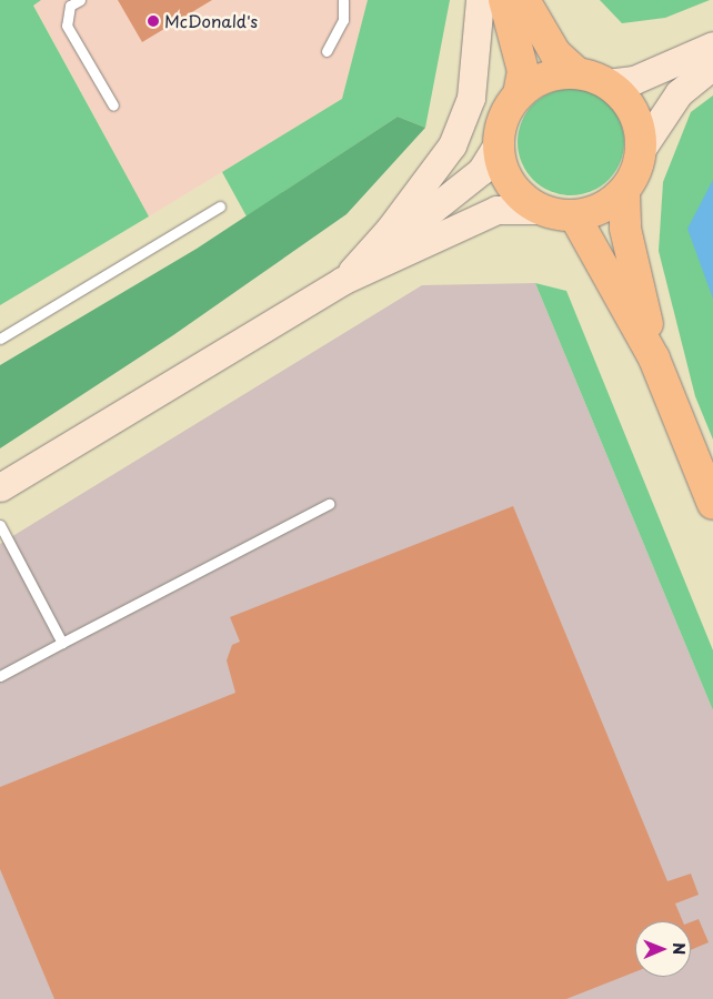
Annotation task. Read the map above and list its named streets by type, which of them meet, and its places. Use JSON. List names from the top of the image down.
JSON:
{
  "places": ["McDonald's"],
  "north": "right"
}
